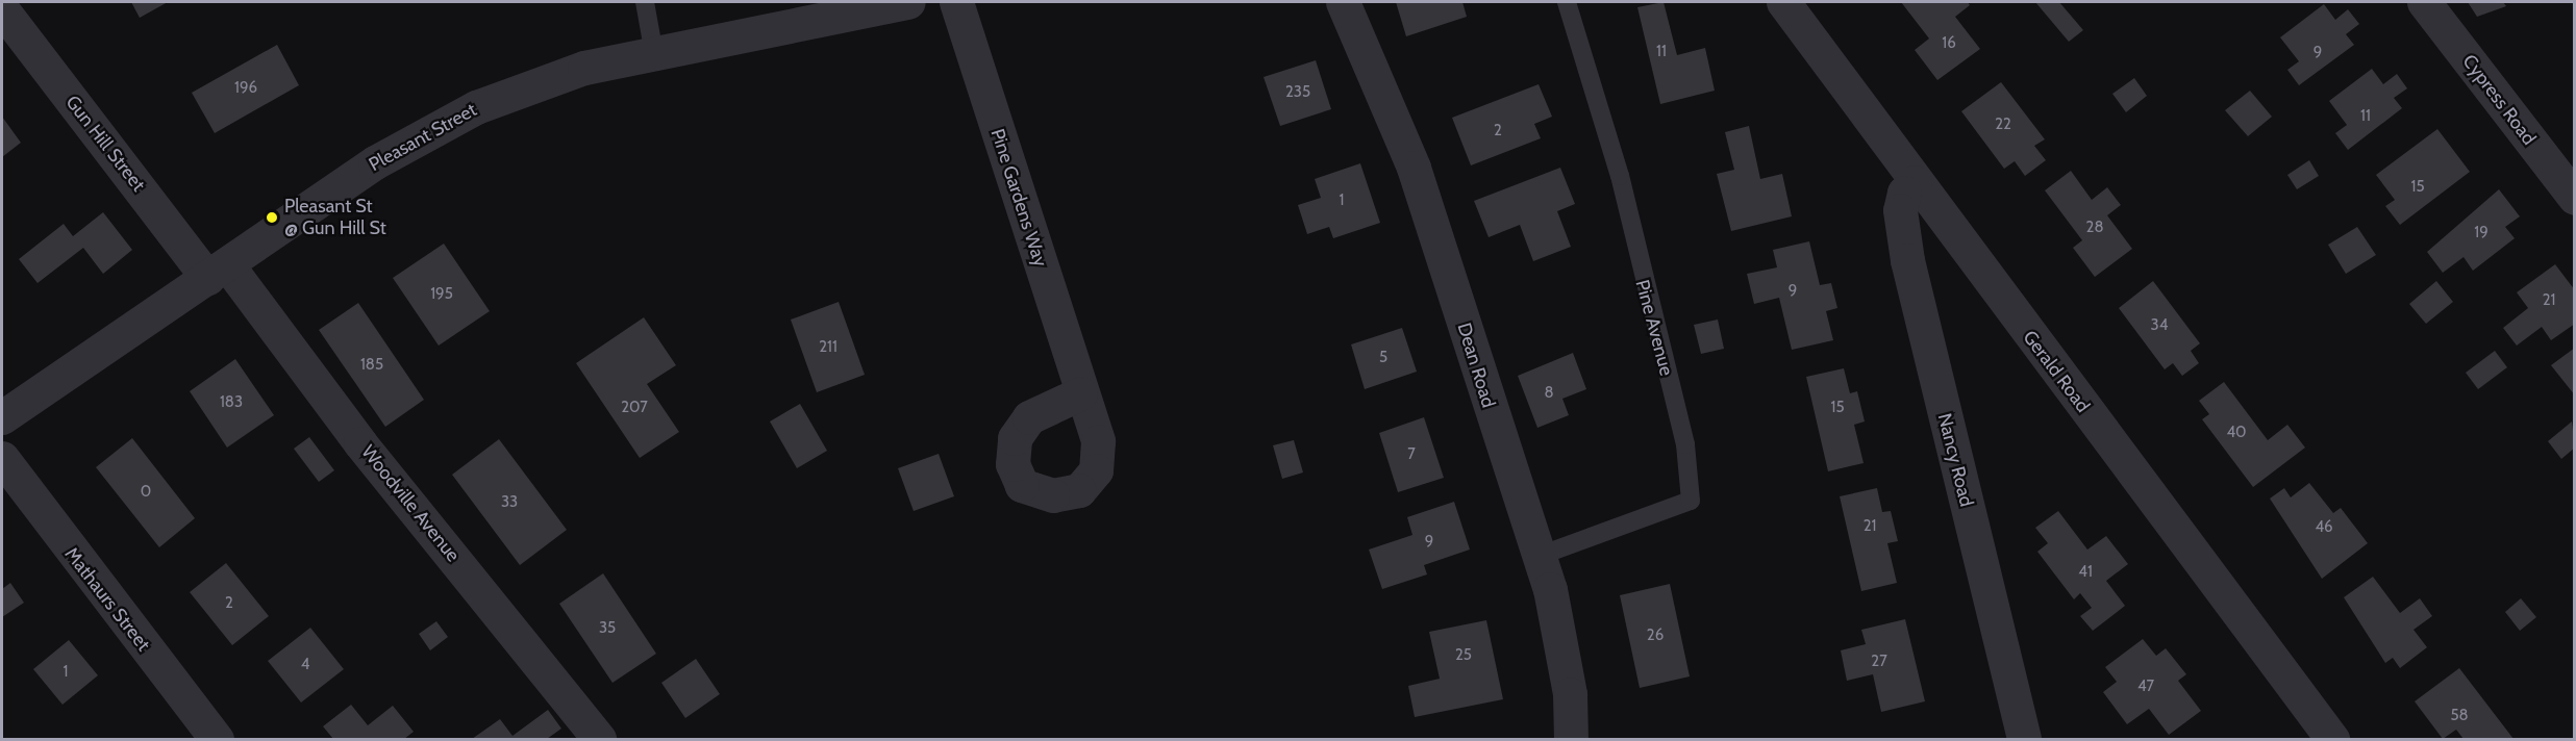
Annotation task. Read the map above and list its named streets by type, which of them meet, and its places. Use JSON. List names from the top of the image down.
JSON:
{
  "streets": {
    "street": [
      "Cypress Road",
      "Pleasant Street",
      "Gun Hill Street",
      "Pine Gardens Way",
      "Dean Road",
      "Gerald Road",
      "Nancy Road",
      "Woodville Avenue",
      "Mathaurs Street"
    ],
    "lane": ["Pine Avenue"]
  },
  "crossings": [
    ["Pleasant Street", "Gun Hill Street"],
    ["Pleasant Street", "Woodville Avenue"],
    ["Gun Hill Street", "Woodville Avenue"],
    ["Pine Avenue", "Dean Road"],
    ["Gerald Road", "Nancy Road"]
  ],
  "places": ["Pleasant St @ Gun Hill St"],
  "house_numbers": [
    "16",
    "11",
    "9",
    "196",
    "235",
    "11",
    "22",
    "2",
    "15",
    "1",
    "28",
    "19",
    "9",
    "195",
    "21",
    "34",
    "211",
    "5",
    "185",
    "8",
    "183",
    "207",
    "15",
    "40",
    "7",
    "0",
    "33",
    "21",
    "46",
    "9",
    "41",
    "2",
    "35",
    "26",
    "25",
    "27",
    "4",
    "1",
    "47",
    "58"
  ]
}
